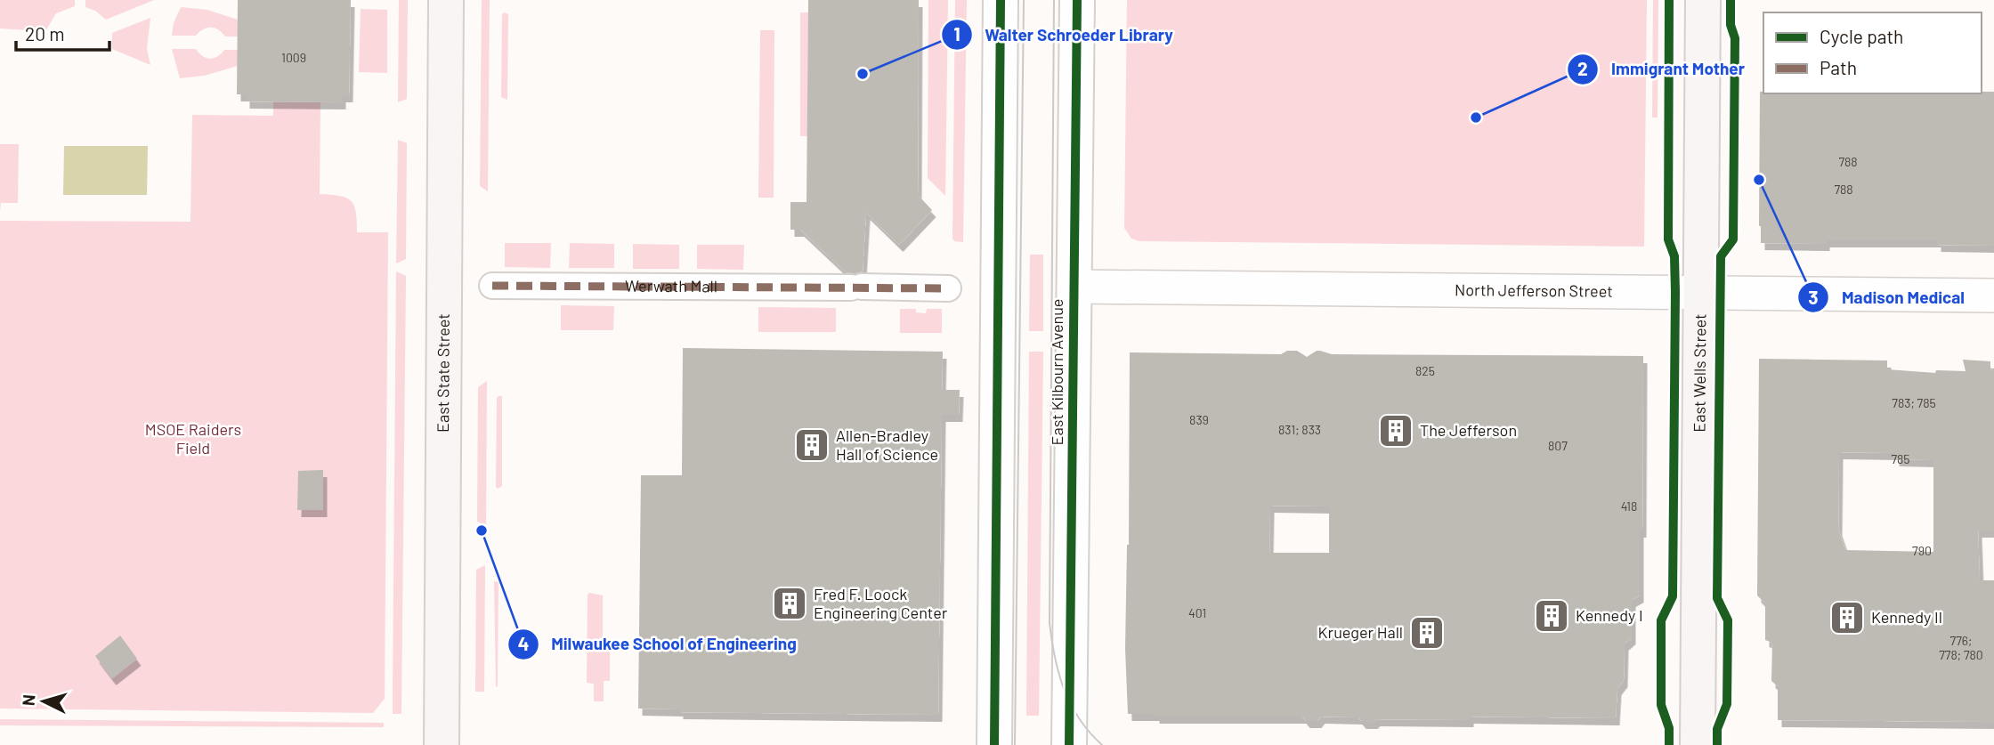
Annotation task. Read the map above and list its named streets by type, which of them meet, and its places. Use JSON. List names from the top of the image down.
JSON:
{
  "streets": {
    "main road": ["East State Street", "East Wells Street"],
    "street": ["Werwath Mall", "North Jefferson Street", "East Kilbourn Avenue"]
  },
  "crossings": [
    ["North Jefferson Street", "East Kilbourn Avenue"],
    ["North Jefferson Street", "East Wells Street"]
  ],
  "parks": ["MSOE Raiders Field"],
  "places": {
    "other": [
      "Walter Schroeder Library",
      "Immigrant Mother",
      "Madison Medical",
      "Milwaukee School of Engineering"
    ],
    "building": [
      "The Jefferson",
      "Allen-Bradley Hall of Science",
      "Fred F. Loock Engineering Center",
      "Kennedy I",
      "Kennedy II",
      "Krueger Hall"
    ]
  },
  "house_numbers": [
    "1009",
    "788",
    "788",
    "825",
    "783; 785",
    "839",
    "831; 833",
    "807",
    "785",
    "418",
    "790",
    "401",
    "776; 778; 780"
  ],
  "legend": ["Cycle path", "Path"],
  "scale_bar": "20 m",
  "north": "left"
}
